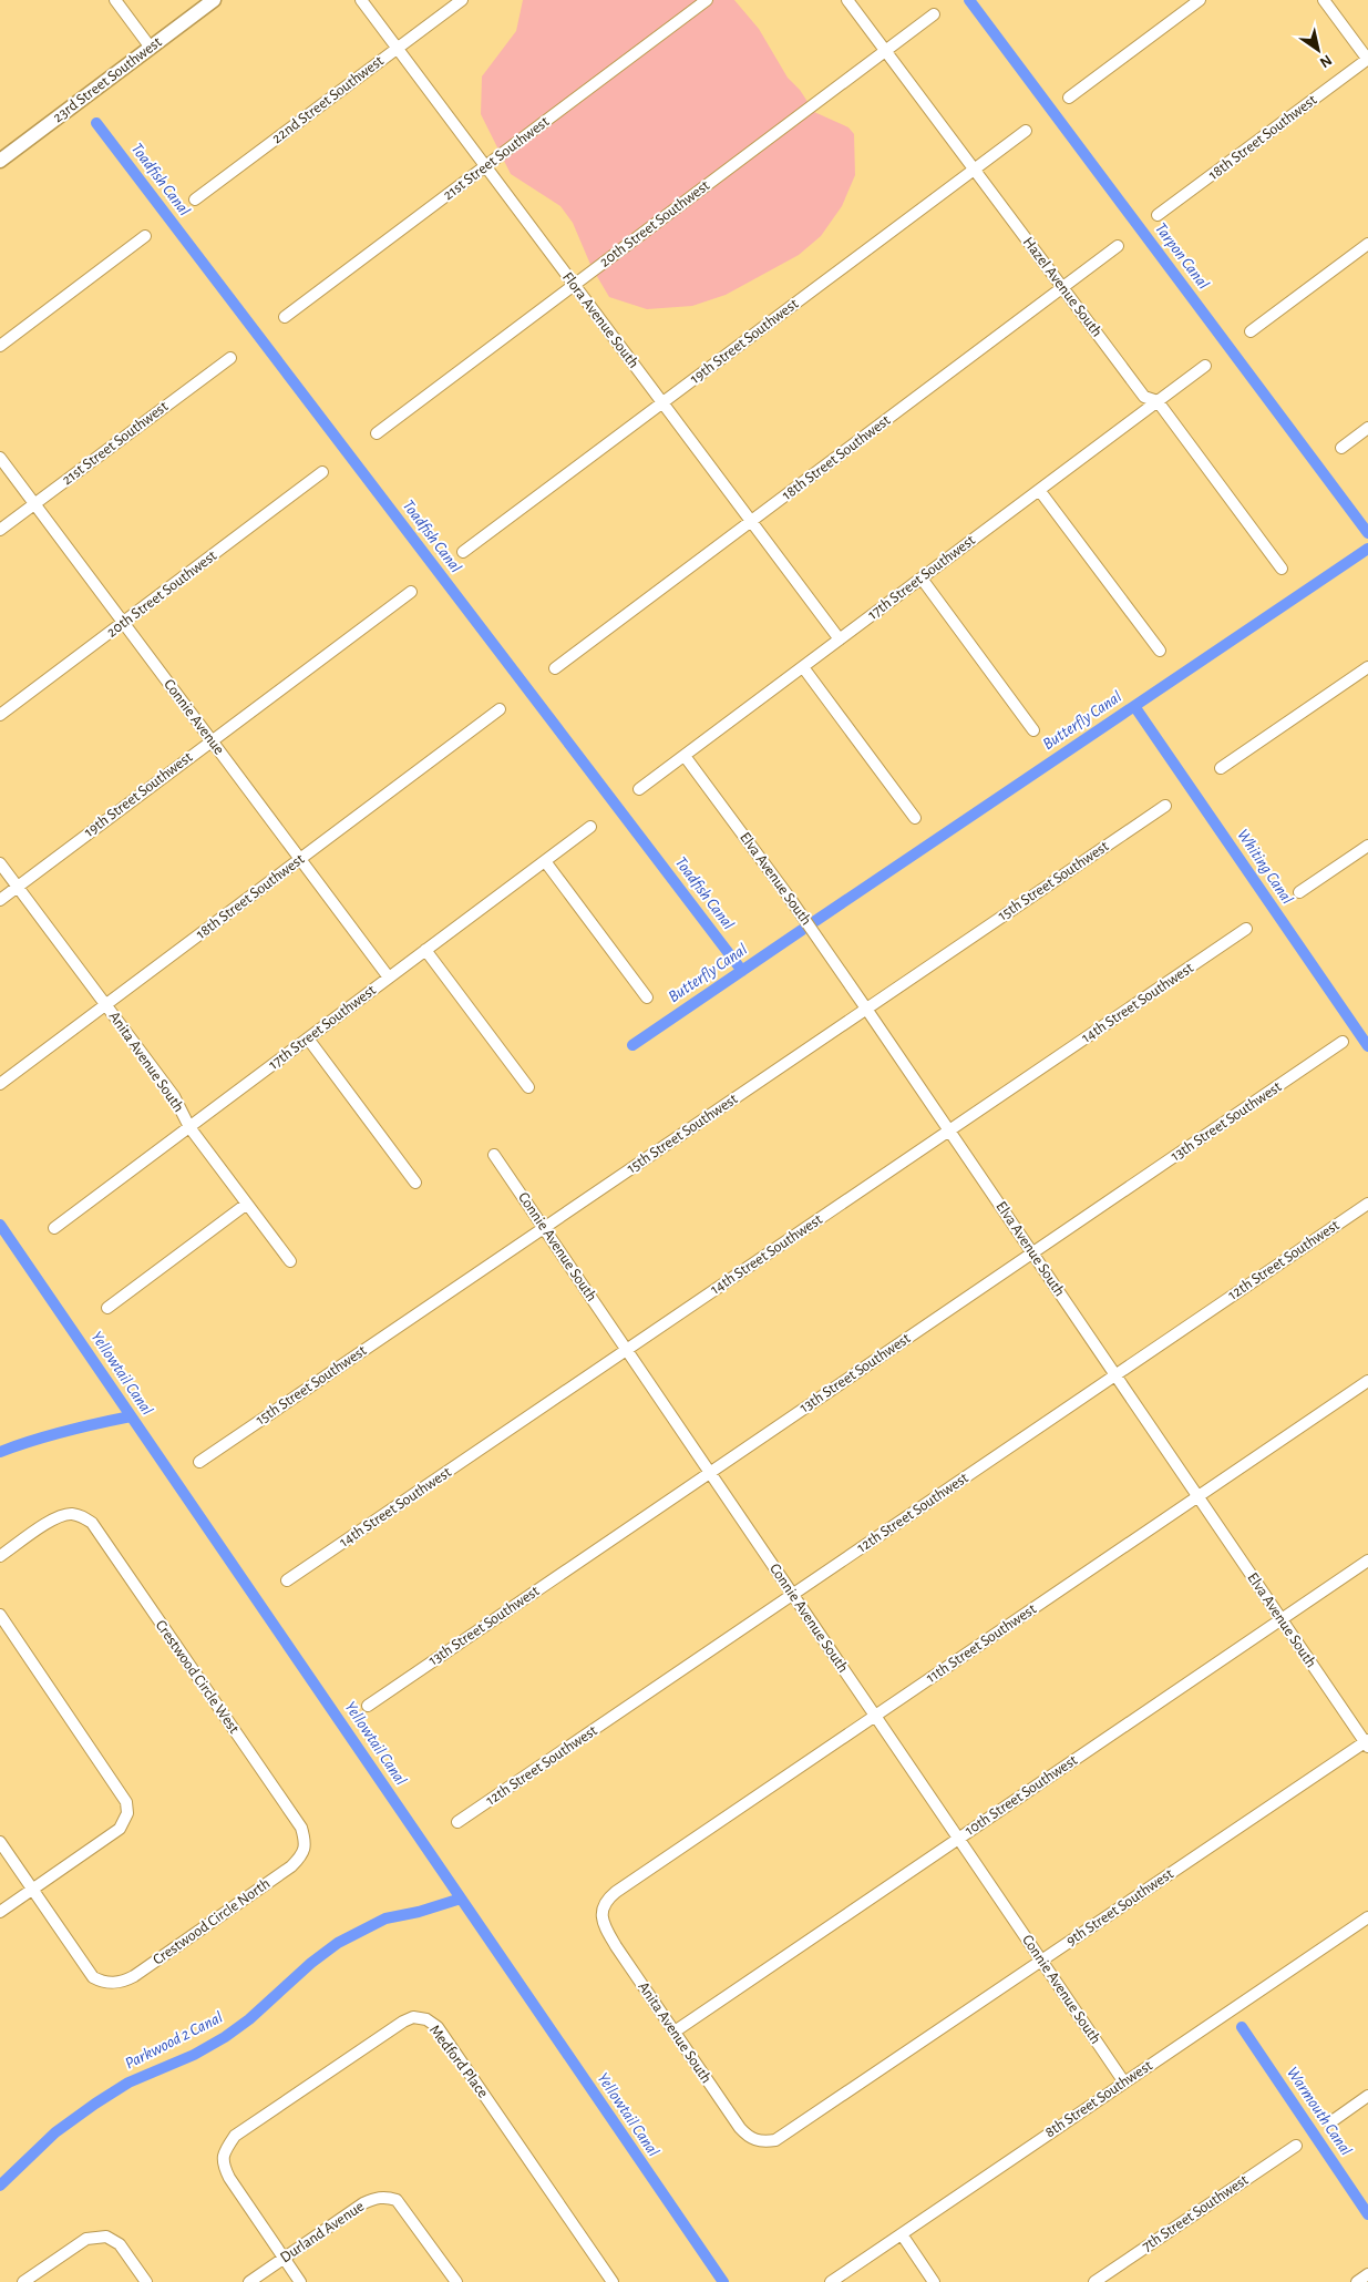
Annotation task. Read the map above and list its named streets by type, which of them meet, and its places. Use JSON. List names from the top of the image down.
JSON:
{
  "streets": {
    "street": [
      "23rd Street Southwest",
      "22nd Street Southwest",
      "18th Street Southwest",
      "21st Street Southwest",
      "20th Street Southwest",
      "Hazel Avenue South",
      "Flora Avenue South",
      "19th Street Southwest",
      "17th Street Southwest",
      "Connie Avenue",
      "Elva Avenue South",
      "15th Street Southwest",
      "14th Street Southwest",
      "Anita Avenue South",
      "13th Street Southwest",
      "Connie Avenue South",
      "12th Street Southwest",
      "11th Street Southwest",
      "Crestwood Circle West",
      "10th Street Southwest",
      "9th Street Southwest",
      "Crestwood Circle North",
      "Medford Place",
      "8th Street Southwest",
      "7th Street Southwest",
      "Durland Avenue"
    ]
  },
  "crossings": [
    ["22nd Street Southwest", "Flora Avenue South"],
    ["18th Street Southwest", "Hazel Avenue South"],
    ["18th Street Southwest", "Flora Avenue South"],
    ["18th Street Southwest", "Connie Avenue"],
    ["18th Street Southwest", "Anita Avenue South"],
    ["21st Street Southwest", "Flora Avenue South"],
    ["21st Street Southwest", "Connie Avenue"],
    ["20th Street Southwest", "Hazel Avenue South"],
    ["20th Street Southwest", "Flora Avenue South"],
    ["20th Street Southwest", "Connie Avenue"],
    ["Hazel Avenue South", "19th Street Southwest"],
    ["Hazel Avenue South", "17th Street Southwest"],
    ["Flora Avenue South", "19th Street Southwest"],
    ["Flora Avenue South", "17th Street Southwest"],
    ["19th Street Southwest", "Connie Avenue"],
    ["19th Street Southwest", "Anita Avenue South"],
    ["17th Street Southwest", "Connie Avenue"],
    ["17th Street Southwest", "Elva Avenue South"],
    ["17th Street Southwest", "Anita Avenue South"],
    ["Elva Avenue South", "15th Street Southwest"],
    ["Elva Avenue South", "14th Street Southwest"],
    ["Elva Avenue South", "13th Street Southwest"],
    ["Elva Avenue South", "12th Street Southwest"],
    ["Elva Avenue South", "11th Street Southwest"],
    ["Elva Avenue South", "10th Street Southwest"],
    ["Elva Avenue South", "9th Street Southwest"],
    ["15th Street Southwest", "Connie Avenue South"],
    ["14th Street Southwest", "Connie Avenue South"],
    ["Anita Avenue South", "11th Street Southwest"],
    ["Anita Avenue South", "10th Street Southwest"],
    ["Anita Avenue South", "9th Street Southwest"],
    ["13th Street Southwest", "Connie Avenue South"],
    ["Connie Avenue South", "12th Street Southwest"],
    ["Connie Avenue South", "11th Street Southwest"],
    ["Connie Avenue South", "10th Street Southwest"],
    ["Connie Avenue South", "9th Street Southwest"],
    ["Connie Avenue South", "8th Street Southwest"],
    ["Crestwood Circle West", "Crestwood Circle North"],
    ["Medford Place", "Durland Avenue"]
  ],
  "water": [
    "Toadfish Canal",
    "Tarpon Canal",
    "Butterfly Canal",
    "Whiting Canal",
    "Yellowtail Canal",
    "Parkwood 2 Canal",
    "Warmouth Canal"
  ],
  "north": "bottom right"
}
